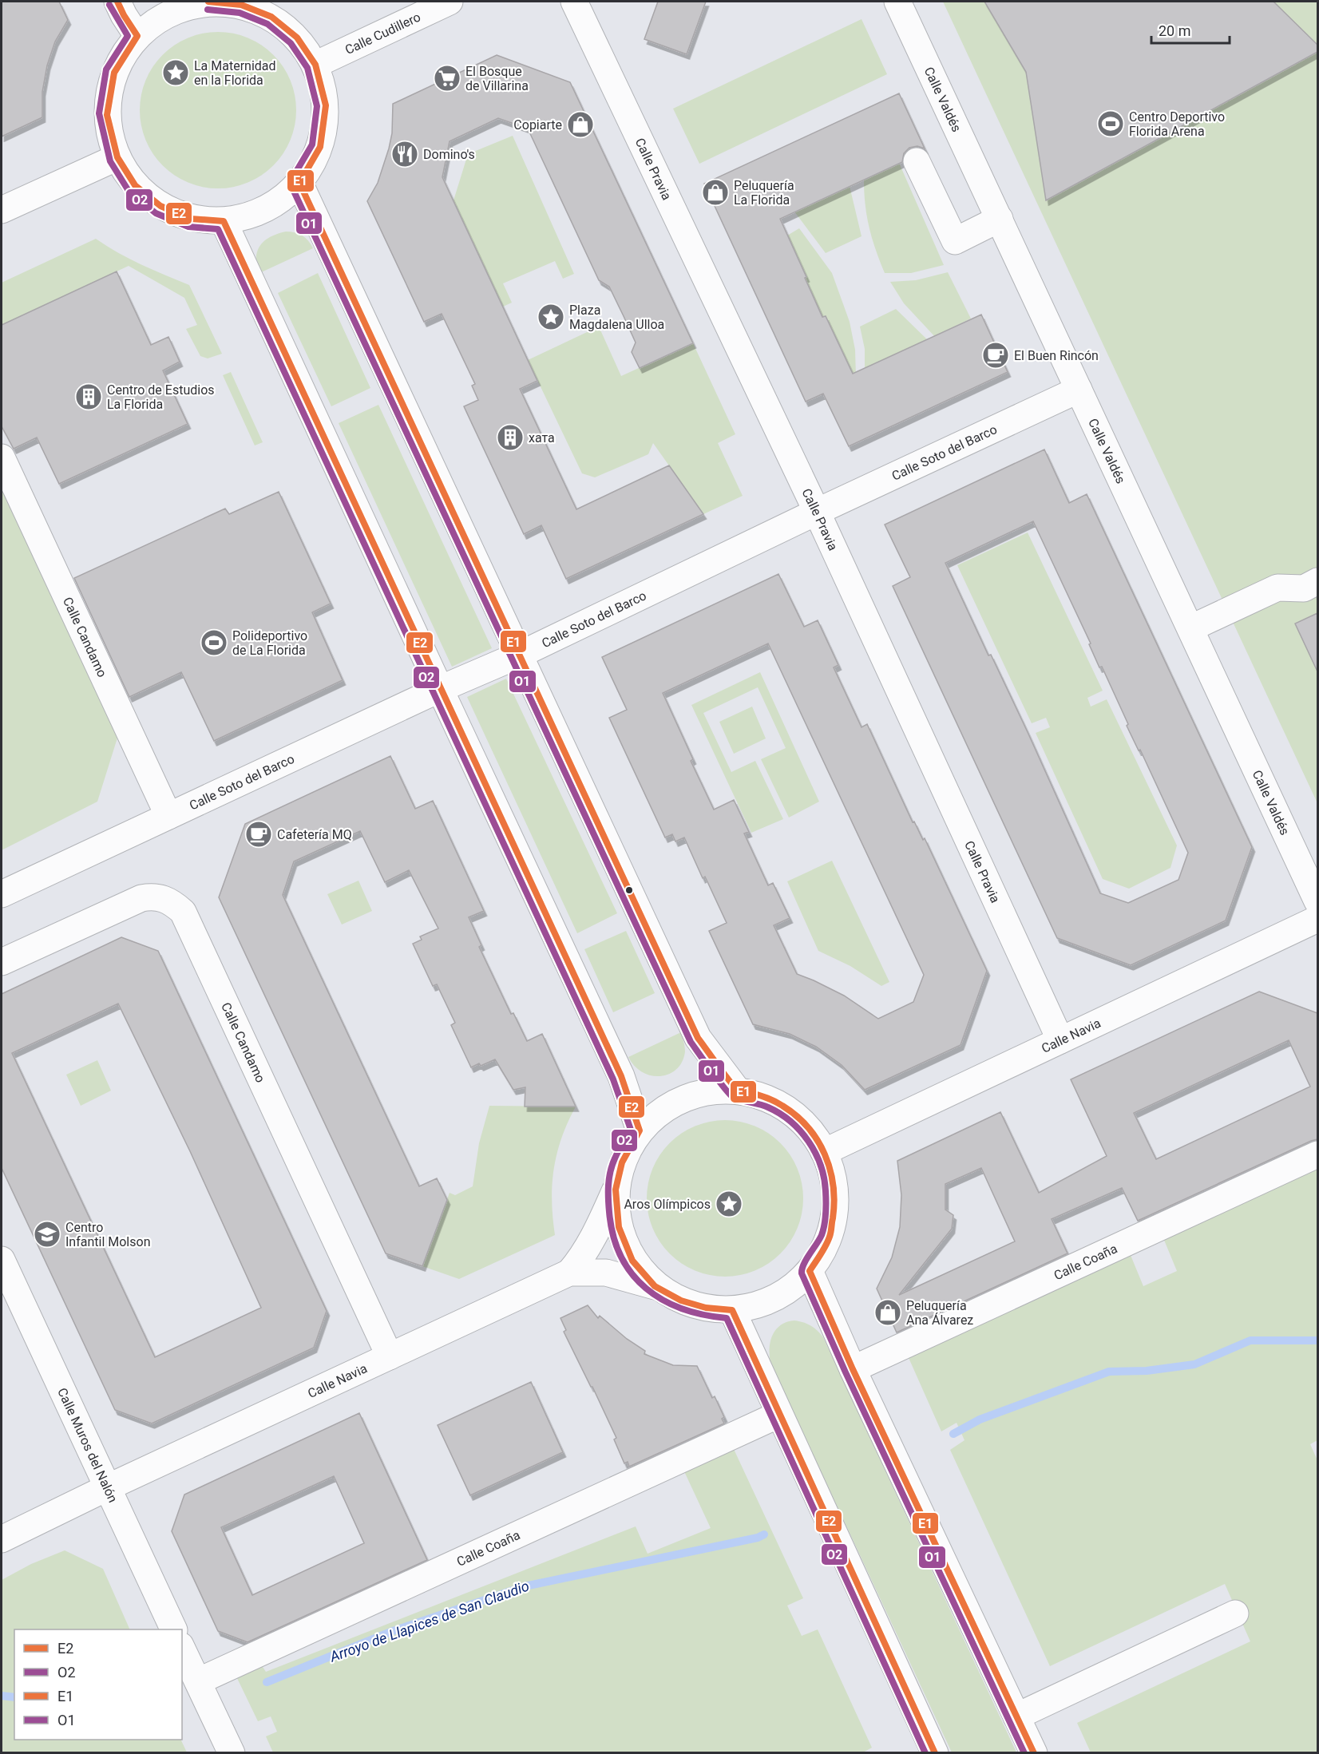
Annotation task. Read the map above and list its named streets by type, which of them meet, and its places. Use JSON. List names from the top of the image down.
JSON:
{
  "streets": {
    "street": [
      "Calle Cudillero",
      "Calle Valdés",
      "Calle Pravia",
      "Calle Soto del Barco",
      "Calle Candamo",
      "Calle Navia",
      "Calle Coaña",
      "Calle Muros del Nalón"
    ]
  },
  "crossings": [
    ["Calle Valdés", "Calle Soto del Barco"],
    ["Calle Pravia", "Calle Soto del Barco"],
    ["Calle Pravia", "Calle Navia"],
    ["Calle Soto del Barco", "Calle Candamo"],
    ["Calle Candamo", "Calle Navia"],
    ["Calle Navia", "Calle Muros del Nalón"]
  ],
  "water": ["Arroyo de Llapices de San Claudio"],
  "places": {
    "place": ["La Maternidad en la Florida", "Plaza Magdalena Ulloa", "Aros Olímpicos"],
    "supermarket": ["El Bosque de Villarina"],
    "sports": ["Centro Deportivo Florida Arena", "Polideportivo de La Florida"],
    "shop": ["Copiarte", "Peluquería La Florida", "Peluquería Ana Álvarez"],
    "restaurant": ["Domino's"],
    "cafe": ["El Buen Rincón", "Cafetería MQ"],
    "building": ["Centro de Estudios La Florida", "хата"],
    "school or university": ["Centro Infantil Molson"]
  },
  "lines": [
    "transit line E2",
    "transit line E1",
    "transit line O2",
    "transit line O1"
  ],
  "legend": [
    "E2",
    "O2",
    "E1",
    "O1"
  ],
  "scale_bar": "20 m"
}
